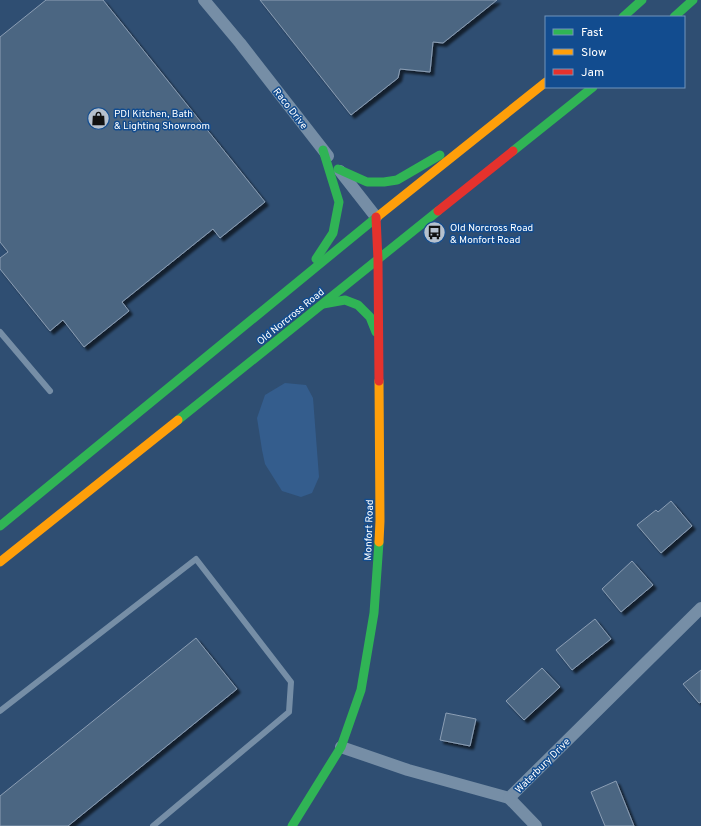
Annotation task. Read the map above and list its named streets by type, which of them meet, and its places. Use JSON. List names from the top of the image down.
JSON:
{
  "streets": {
    "main road": ["Old Norcross Road", "Monfort Road"],
    "street": ["Raco Drive", "Waterbury Drive"]
  },
  "crossings": [
    ["Raco Drive", "Monfort Road"],
    ["Old Norcross Road", "Monfort Road"],
    ["Monfort Road", "Waterbury Drive"]
  ],
  "places": {
    "shop": ["PDI Kitchen, Bath & Lighting Showroom"],
    "bus stop": ["Old Norcross Road & Monfort Road"]
  },
  "legend": ["Fast", "Slow", "Jam"]
}
